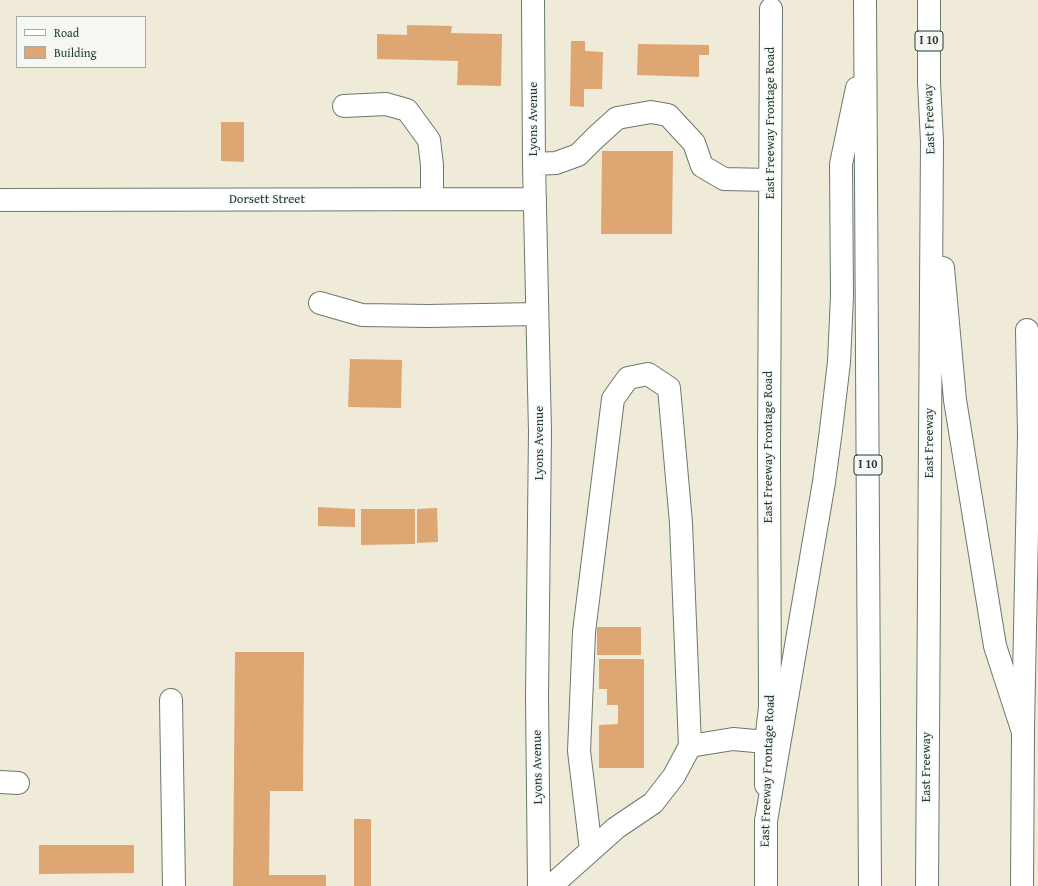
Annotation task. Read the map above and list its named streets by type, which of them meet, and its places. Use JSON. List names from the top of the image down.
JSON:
{
  "streets": {
    "main road": [
      "I 10",
      "Lyons Avenue",
      "East Freeway",
      "East Freeway Frontage Road",
      "Dorsett Street"
    ]
  },
  "crossings": [
    ["Lyons Avenue", "Dorsett Street"]
  ],
  "legend": ["Road", "Building"]
}
